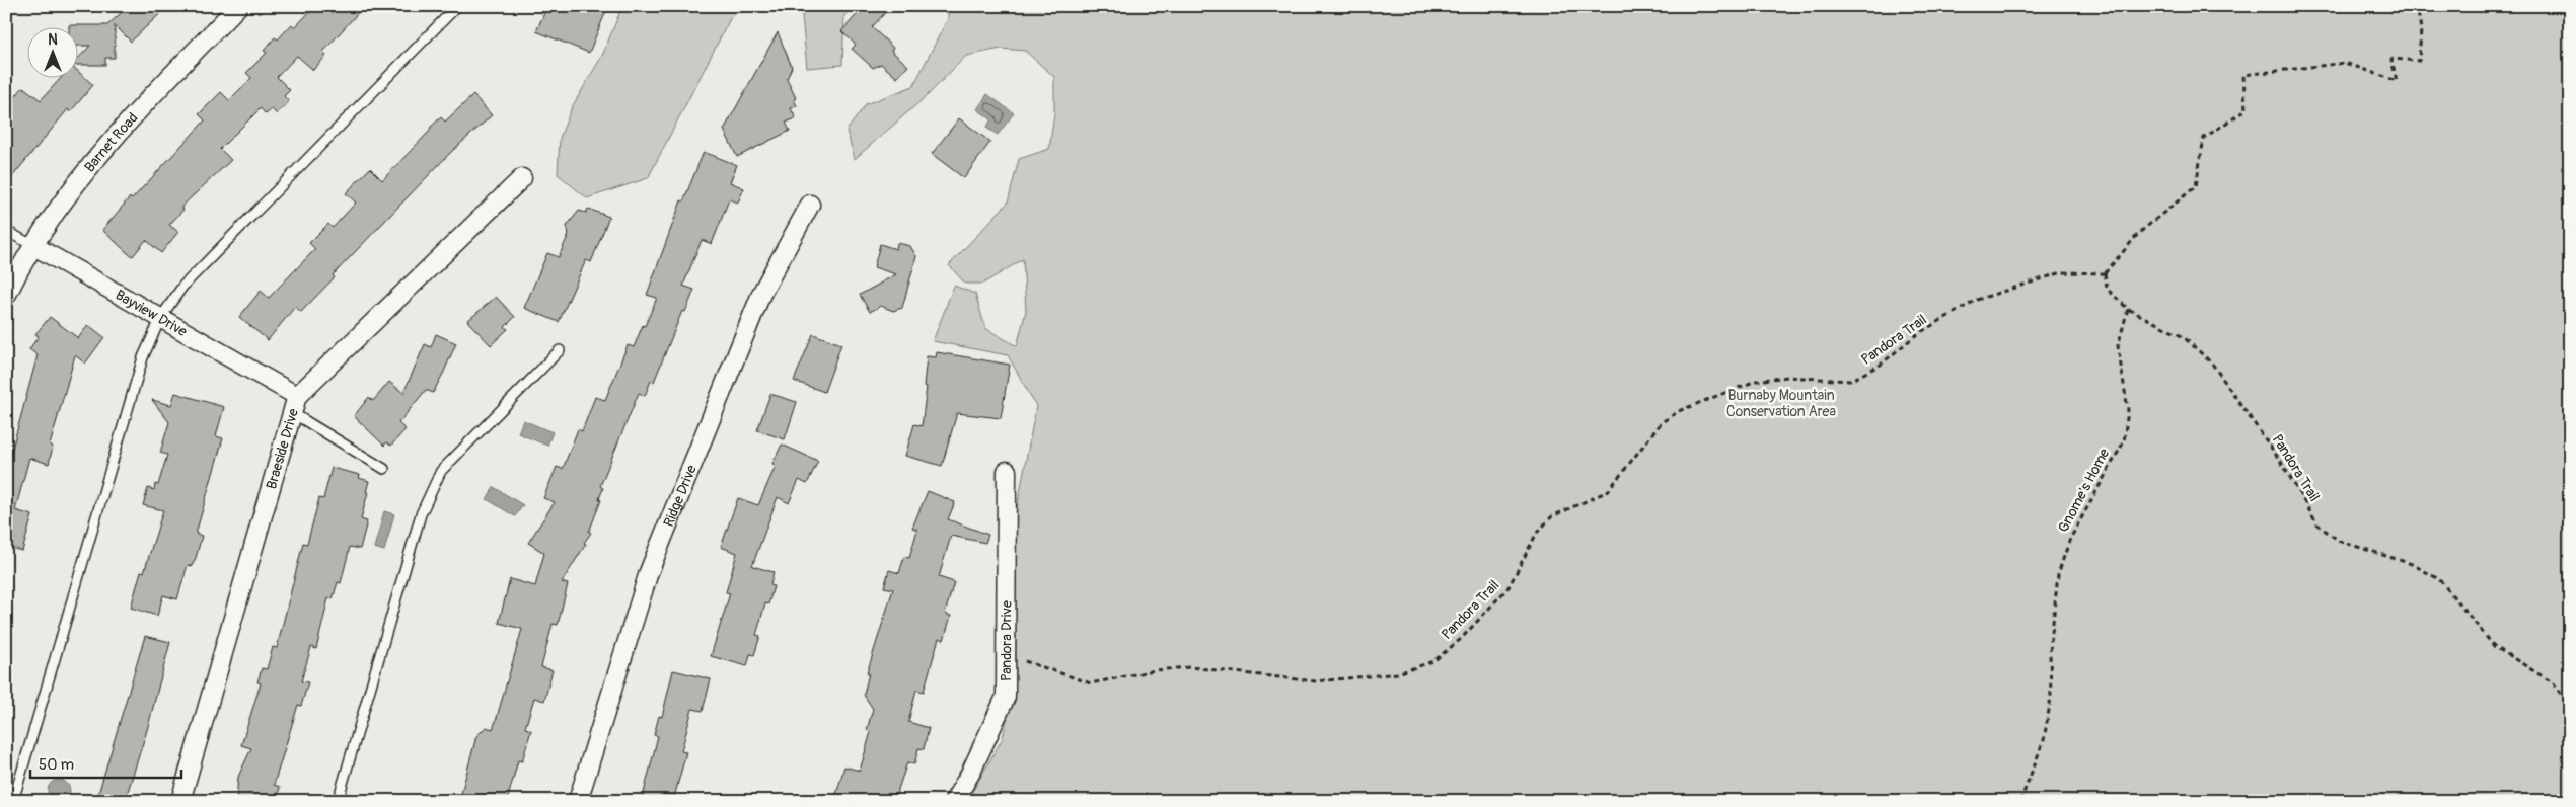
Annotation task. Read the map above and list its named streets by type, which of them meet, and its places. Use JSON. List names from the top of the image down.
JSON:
{
  "streets": {
    "street": [
      "Barnet Road",
      "Bayview Drive",
      "Braeside Drive",
      "Ridge Drive",
      "Pandora Drive"
    ],
    "path": ["Pandora Trail", "Gnome's Home"]
  },
  "crossings": [
    ["Barnet Road", "Bayview Drive"],
    ["Bayview Drive", "Braeside Drive"],
    ["Pandora Trail", "Gnome's Home"],
    ["Pandora Trail", "Pandora Drive"]
  ],
  "parks": ["Burnaby Mountain Conservation Area"],
  "scale_bar": "50 m",
  "north": "top"
}
